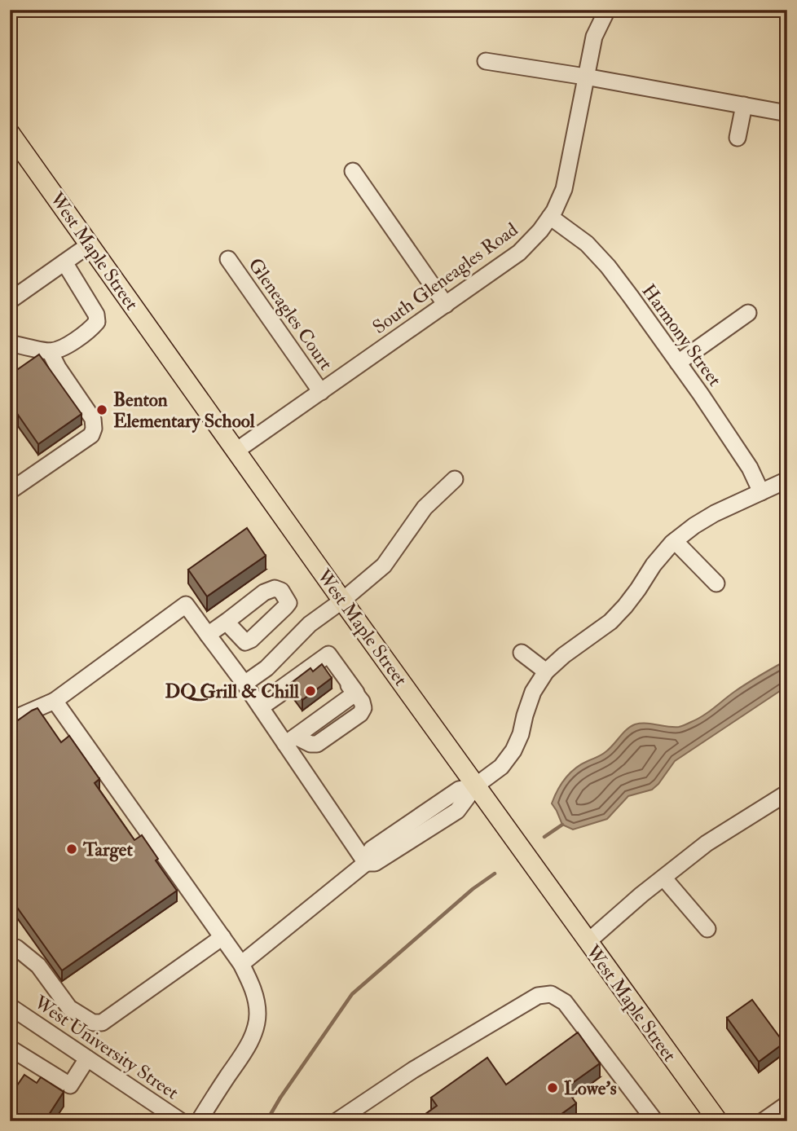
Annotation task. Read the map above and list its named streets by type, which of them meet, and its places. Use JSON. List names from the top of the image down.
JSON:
{
  "streets": {
    "main road": ["West Maple Street"],
    "street": [
      "South Gleneagles Road",
      "Gleneagles Court",
      "Harmony Street",
      "West University Street"
    ]
  },
  "crossings": [
    ["West Maple Street", "South Gleneagles Road"],
    ["South Gleneagles Road", "Gleneagles Court"],
    ["South Gleneagles Road", "Harmony Street"]
  ],
  "places": [
    "Benton Elementary School",
    "DQ Grill & Chill",
    "Target",
    "Lowe's"
  ]
}
